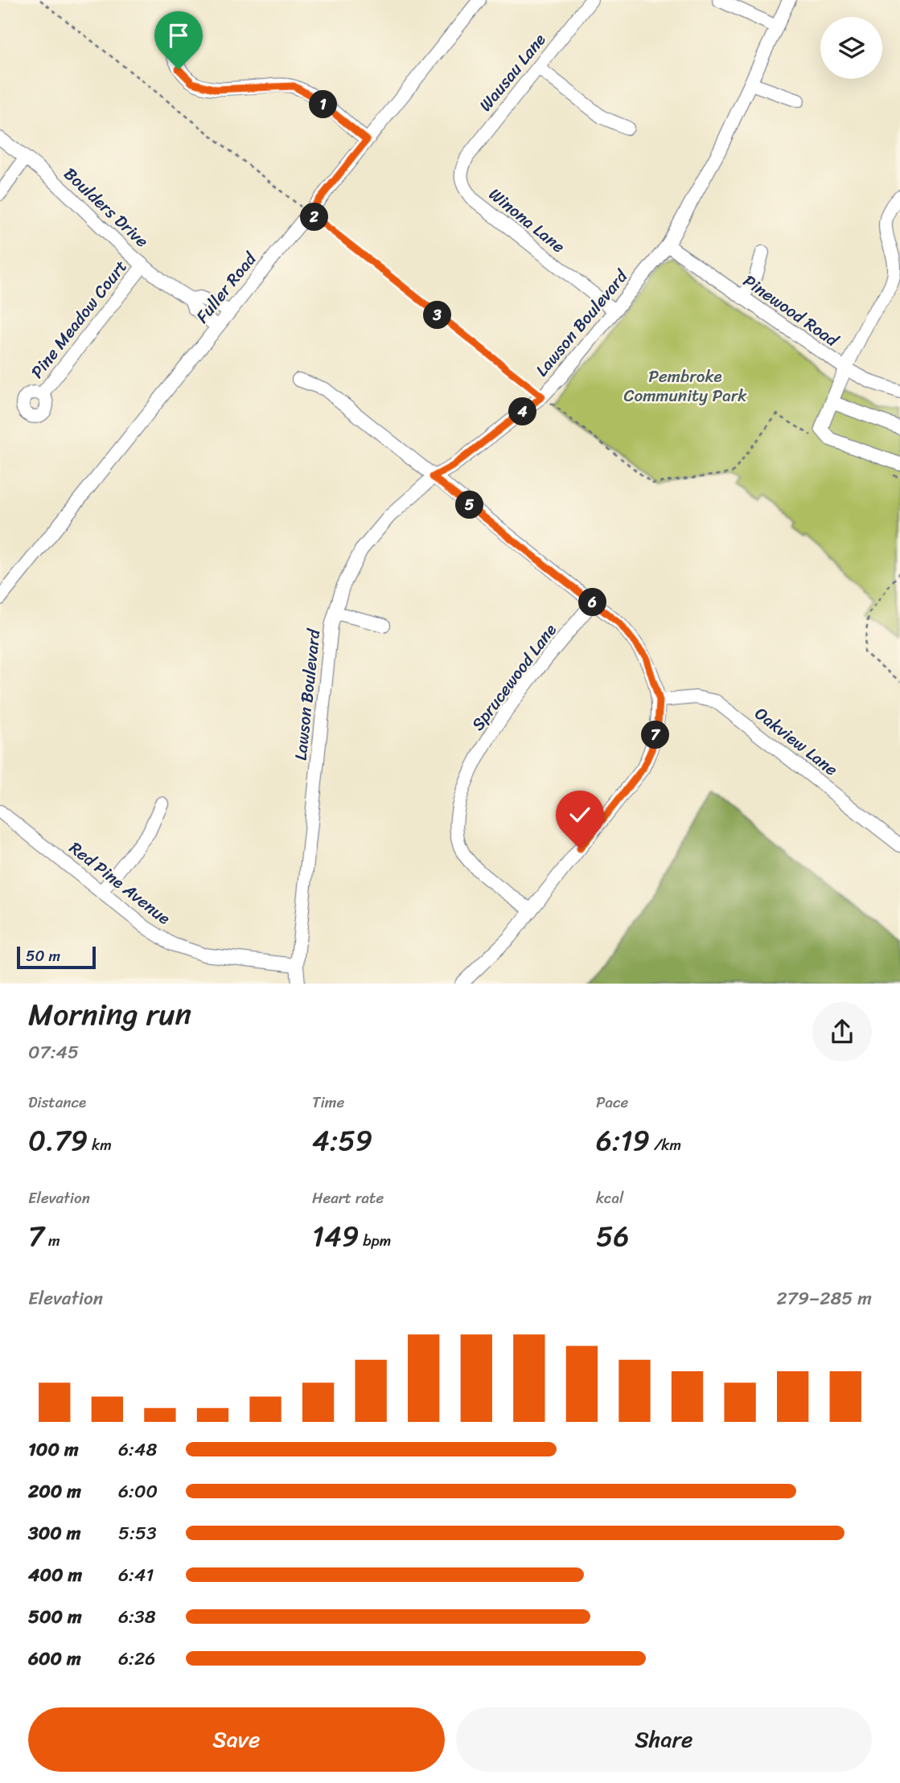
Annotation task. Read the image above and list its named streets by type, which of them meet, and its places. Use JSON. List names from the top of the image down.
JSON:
{
  "streets": {
    "street": [
      "Wausau Lane",
      "Boulders Drive",
      "Winona Lane",
      "Fuller Road",
      "Pinewood Road",
      "Pine Meadow Court",
      "Lawson Boulevard",
      "Sprucewood Lane",
      "Oakview Lane",
      "Red Pine Avenue"
    ]
  },
  "crossings": [
    ["Wausau Lane", "Winona Lane"],
    ["Boulders Drive", "Fuller Road"],
    ["Boulders Drive", "Pine Meadow Court"],
    ["Winona Lane", "Lawson Boulevard"],
    ["Pinewood Road", "Lawson Boulevard"],
    ["Lawson Boulevard", "Red Pine Avenue"]
  ],
  "parks": ["Pembroke Community Park"],
  "scale_bar": "50 m",
  "page": {
    "pins": [
      "1",
      "2",
      "3",
      "4",
      "5",
      "6",
      "7"
    ],
    "scale": "50 m",
    "heading": ["Morning run", "07:45"],
    "stats": [
      ["Distance", "0.79 km"],
      ["Time", "4:59"],
      ["Pace", "6:19 /km"],
      ["Elevation", "7 m"],
      ["Heart rate", "149 bpm"],
      ["kcal", "56"]
    ],
    "chart": ["Elevation", "279–285 m"],
    "list": [
      {
        "name": "100 m",
        "note": "6:48"
      },
      {
        "name": "200 m",
        "note": "6:00"
      },
      {
        "name": "300 m",
        "note": "5:53"
      },
      {
        "name": "400 m",
        "note": "6:41"
      },
      {
        "name": "500 m",
        "note": "6:38"
      },
      {
        "name": "600 m",
        "note": "6:26"
      }
    ],
    "buttons": ["Save", "Share"]
  }
}
